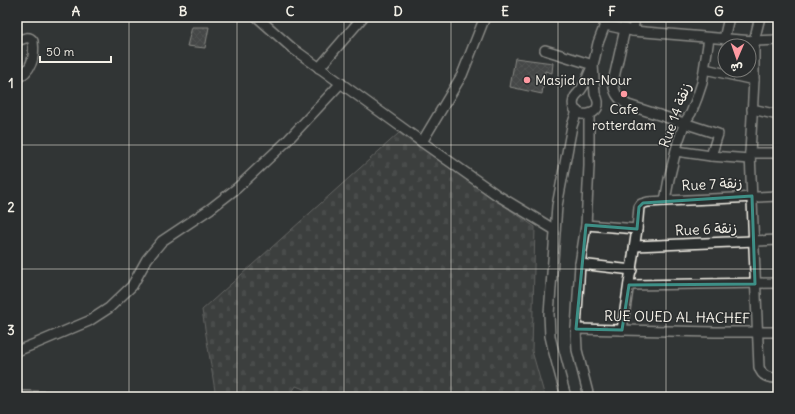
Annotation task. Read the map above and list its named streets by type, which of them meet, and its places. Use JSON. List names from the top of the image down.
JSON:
{
  "streets": {
    "street": [
      "Rue 14 زنقة",
      "Rue 7 زنقة",
      "Rue 6 زنقة",
      "RUE OUED AL HACHEF"
    ]
  },
  "crossings": [
    ["Rue 14 زنقة", "Rue 7 زنقة"]
  ],
  "places": ["Masjid an-Nour", "Cafe rotterdam"],
  "scale_bar": "50 m",
  "north": "bottom",
  "grid": {
    "columns": [
      "A",
      "B",
      "C",
      "D",
      "E",
      "F",
      "G"
    ],
    "rows": ["1", "2", "3"]
  }
}
